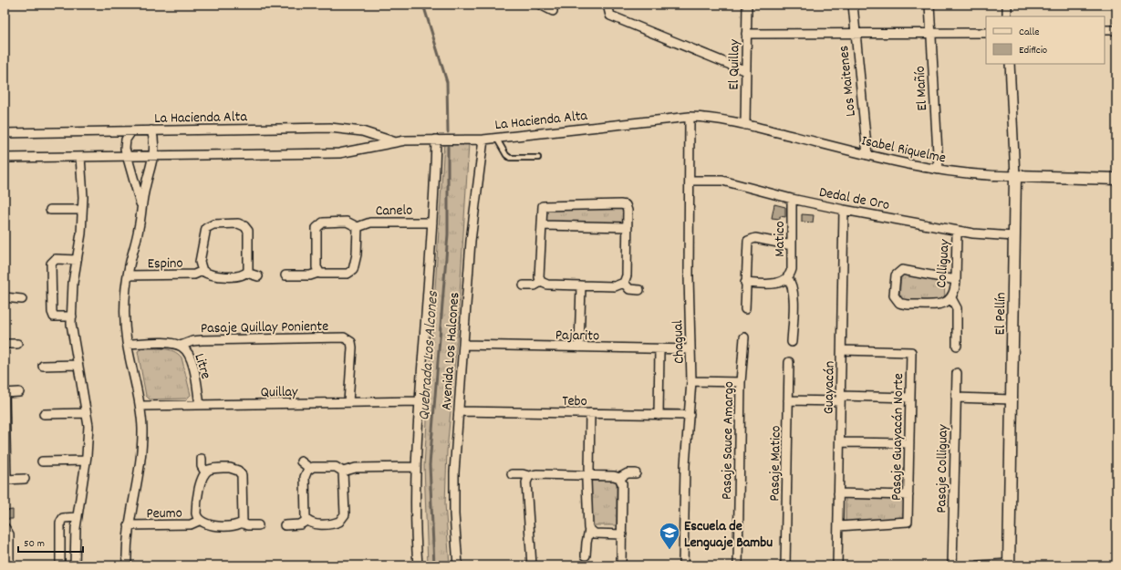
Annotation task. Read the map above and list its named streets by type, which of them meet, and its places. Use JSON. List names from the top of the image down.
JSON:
{
  "streets": {
    "street": [
      "El Quillay",
      "Los Maitenes",
      "El Mañío",
      "La Hacienda Alta",
      "Isabel Riquelme",
      "Dedal de Oro",
      "Canelo",
      "Matico",
      "Espino",
      "Colliguay",
      "El Pellín",
      "Pasaje Quillay Poniente",
      "Pajarito",
      "Chagual",
      "Avenida Los Halcones",
      "Litre",
      "Guayacán",
      "Quillay",
      "Tebo",
      "Pasaje Guayacán Norte",
      "Pasaje Sauce Amargo",
      "Pasaje Matico",
      "Pasaje Colliguay",
      "Peumo"
    ]
  },
  "crossings": [
    ["El Quillay", "Isabel Riquelme"],
    ["Los Maitenes", "Isabel Riquelme"],
    ["El Mañío", "Isabel Riquelme"],
    ["La Hacienda Alta", "Isabel Riquelme"],
    ["La Hacienda Alta", "Chagual"],
    ["La Hacienda Alta", "Avenida Los Halcones"],
    ["Isabel Riquelme", "El Pellín"],
    ["Isabel Riquelme", "Chagual"],
    ["Dedal de Oro", "Matico"],
    ["Dedal de Oro", "Colliguay"],
    ["Dedal de Oro", "El Pellín"],
    ["Dedal de Oro", "Chagual"],
    ["Dedal de Oro", "Guayacán"],
    ["Canelo", "Avenida Los Halcones"],
    ["Pasaje Quillay Poniente", "Litre"],
    ["Pasaje Quillay Poniente", "Quillay"],
    ["Pajarito", "Chagual"],
    ["Pajarito", "Avenida Los Halcones"],
    ["Chagual", "Tebo"],
    ["Avenida Los Halcones", "Quillay"],
    ["Avenida Los Halcones", "Tebo"],
    ["Litre", "Quillay"],
    ["Guayacán", "Pasaje Guayacán Norte"]
  ],
  "water": ["Quebrada Los Alcones"],
  "places": {
    "school or university": ["Escuela de Lenguaje Bambu"]
  },
  "legend": ["Calle", "Edificio"],
  "scale_bar": "50 m"
}
